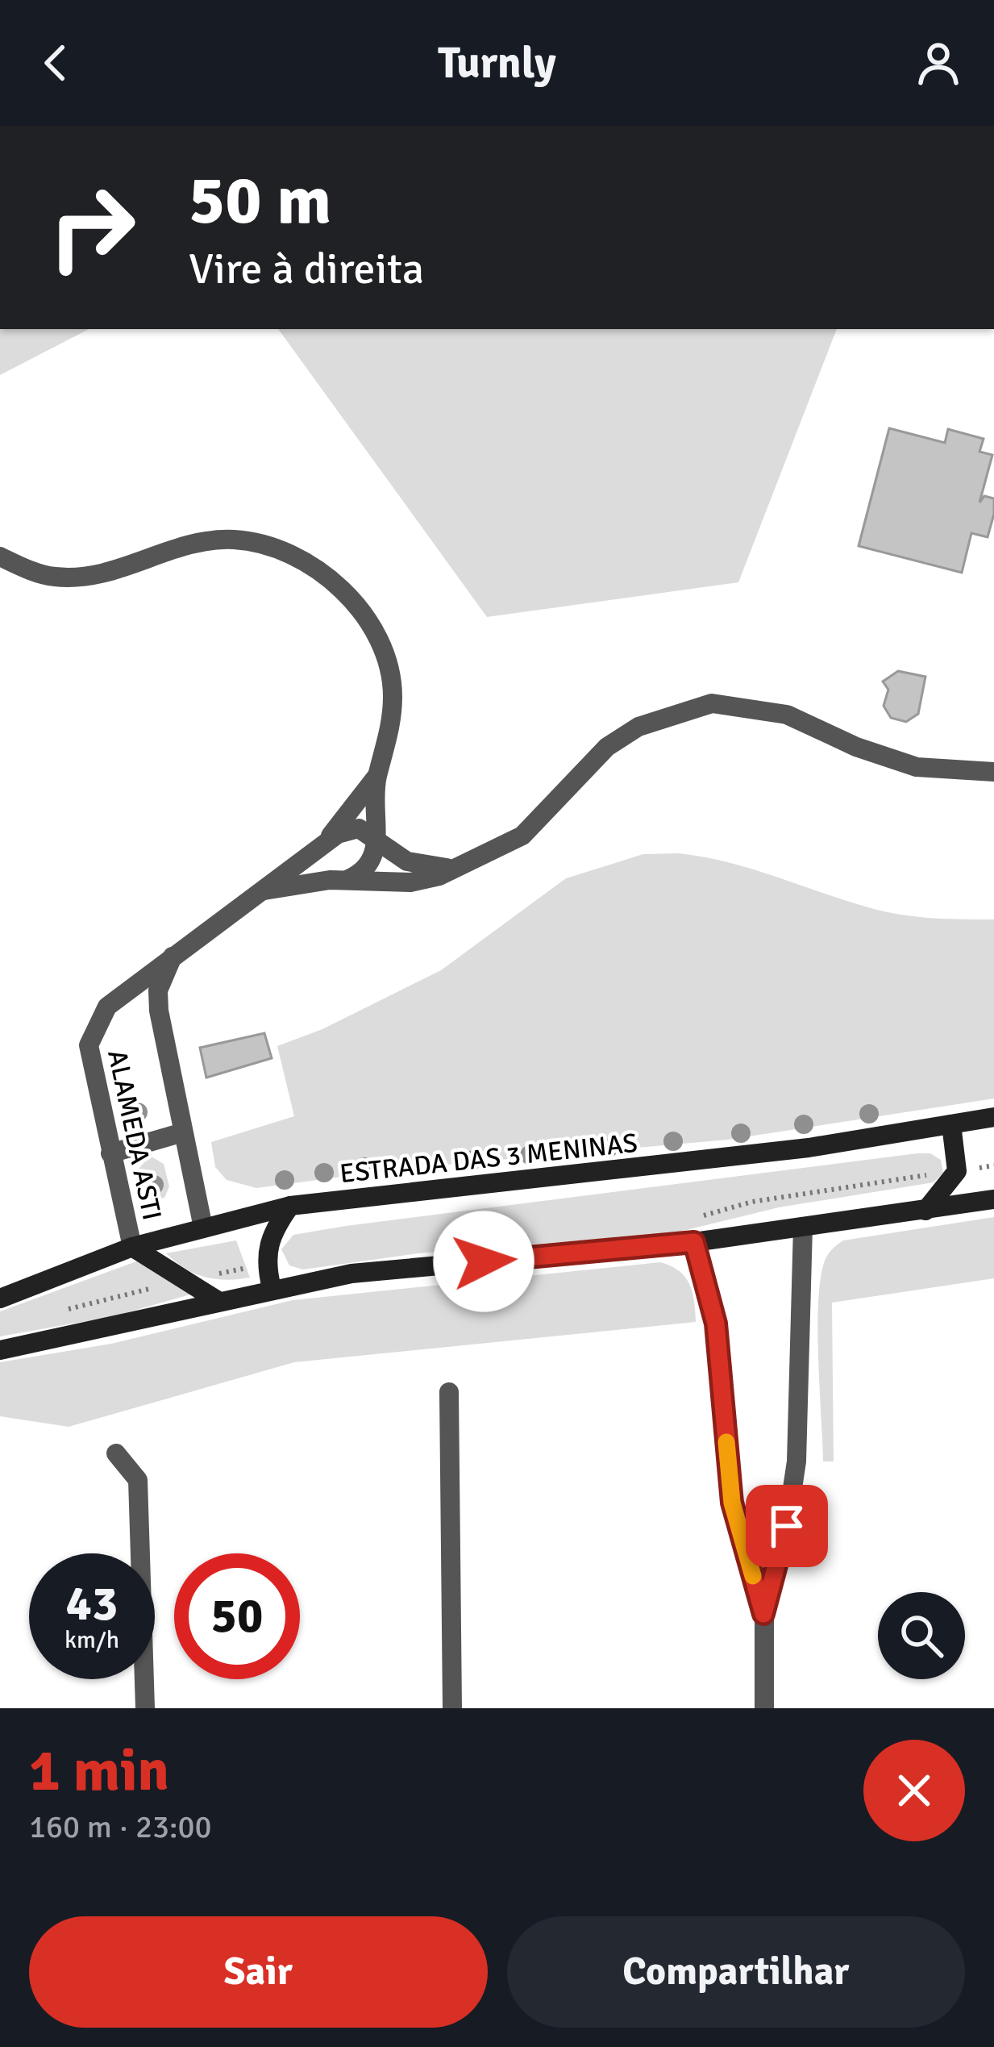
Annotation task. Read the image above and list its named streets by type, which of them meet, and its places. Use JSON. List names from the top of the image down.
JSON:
{
  "streets": {
    "main road": ["ESTRADA DAS 3 MENINAS"],
    "street": ["ALAMEDA ASTI"]
  },
  "crossings": [
    ["ALAMEDA ASTI", "ESTRADA DAS 3 MENINAS"]
  ],
  "page": {
    "header": "Turnly",
    "turn": ["50 m", "Vire à direita"],
    "speed": "43 km/h",
    "limit": "50",
    "heading": ["1 min", "160 m · 23:00"],
    "buttons": ["Sair", "Compartilhar"]
  }
}
